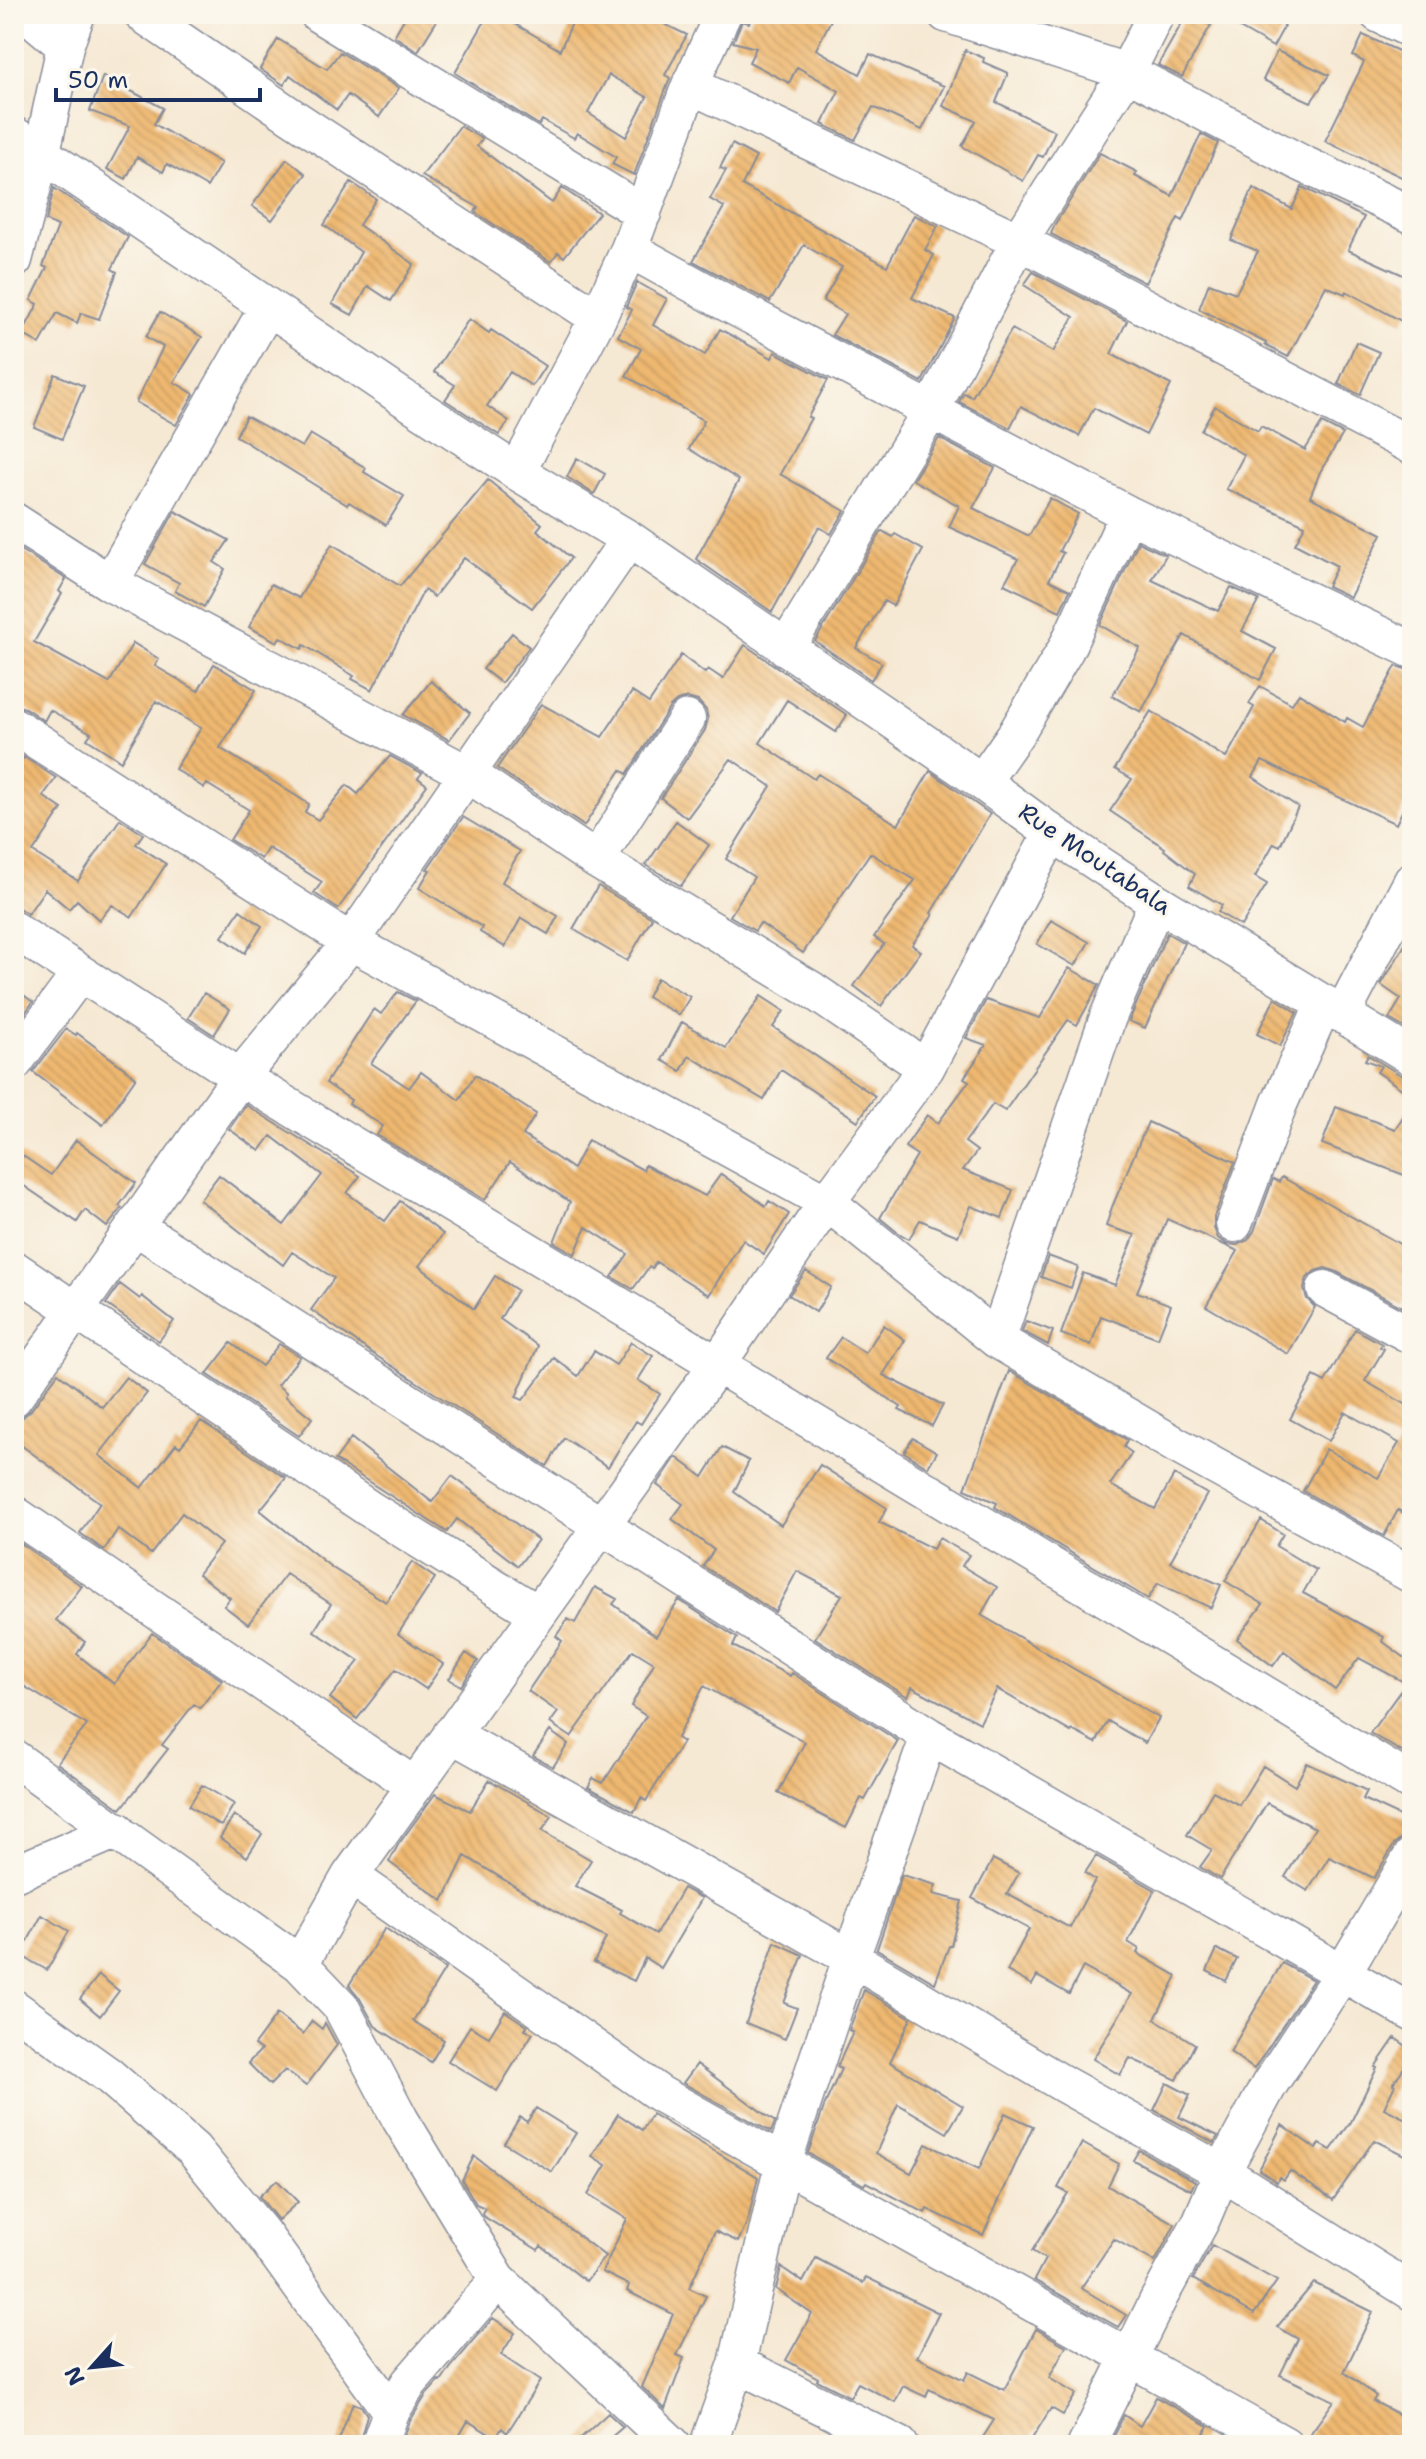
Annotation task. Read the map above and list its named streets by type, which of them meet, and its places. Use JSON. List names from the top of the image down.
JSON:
{
  "streets": {
    "street": ["Rue Moutabala"]
  },
  "scale_bar": "50 m",
  "north": "bottom left"
}
